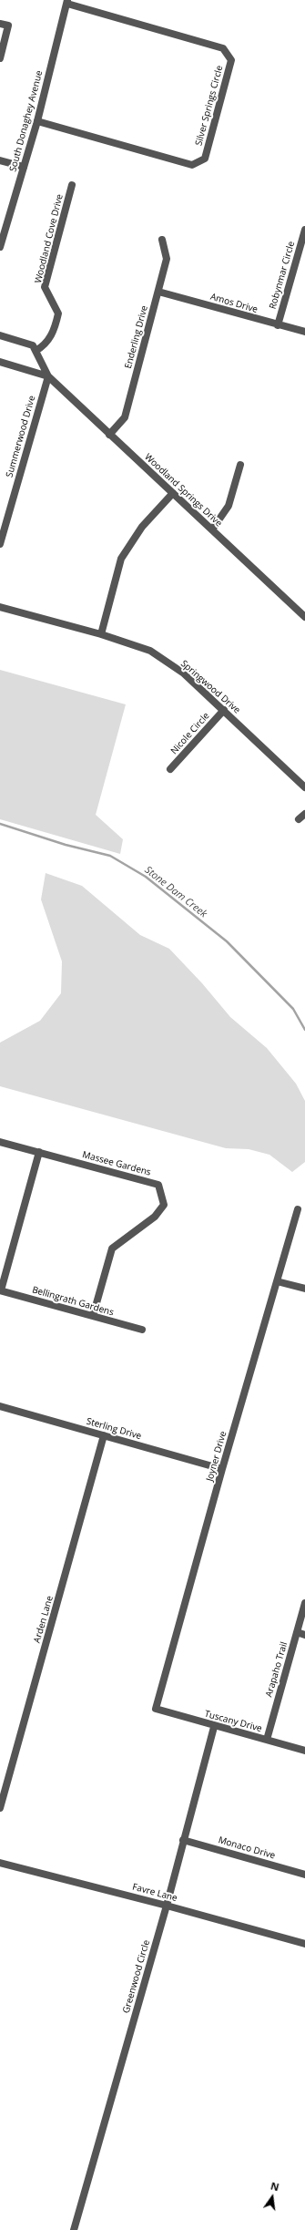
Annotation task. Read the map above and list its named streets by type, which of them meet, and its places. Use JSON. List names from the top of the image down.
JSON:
{
  "streets": {
    "street": [
      "Silver Springs Circle",
      "South Donaghey Avenue",
      "Woodland Cove Drive",
      "Robynmar Circle",
      "Amos Drive",
      "Enderling Drive",
      "Summerwood Drive",
      "Woodland Springs Drive",
      "Springwood Drive",
      "Nicole Circle",
      "Massee Gardens",
      "Bellingrath Gardens",
      "Sterling Drive",
      "Joyner Drive",
      "Arden Lane",
      "Arapaho Trail",
      "Tuscany Drive",
      "Monaco Drive",
      "Favre Lane",
      "Greenwood Circle"
    ]
  },
  "crossings": [
    ["Silver Springs Circle", "South Donaghey Avenue"],
    ["Woodland Cove Drive", "Woodland Springs Drive"],
    ["Robynmar Circle", "Amos Drive"],
    ["Amos Drive", "Enderling Drive"],
    ["Enderling Drive", "Woodland Springs Drive"],
    ["Summerwood Drive", "Woodland Springs Drive"],
    ["Springwood Drive", "Nicole Circle"],
    ["Massee Gardens", "Bellingrath Gardens"],
    ["Sterling Drive", "Joyner Drive"],
    ["Sterling Drive", "Arden Lane"],
    ["Joyner Drive", "Tuscany Drive"],
    ["Arapaho Trail", "Tuscany Drive"],
    ["Tuscany Drive", "Greenwood Circle"],
    ["Monaco Drive", "Greenwood Circle"],
    ["Favre Lane", "Greenwood Circle"]
  ],
  "water": ["Stone Dam Creek"],
  "north": "top"
}
